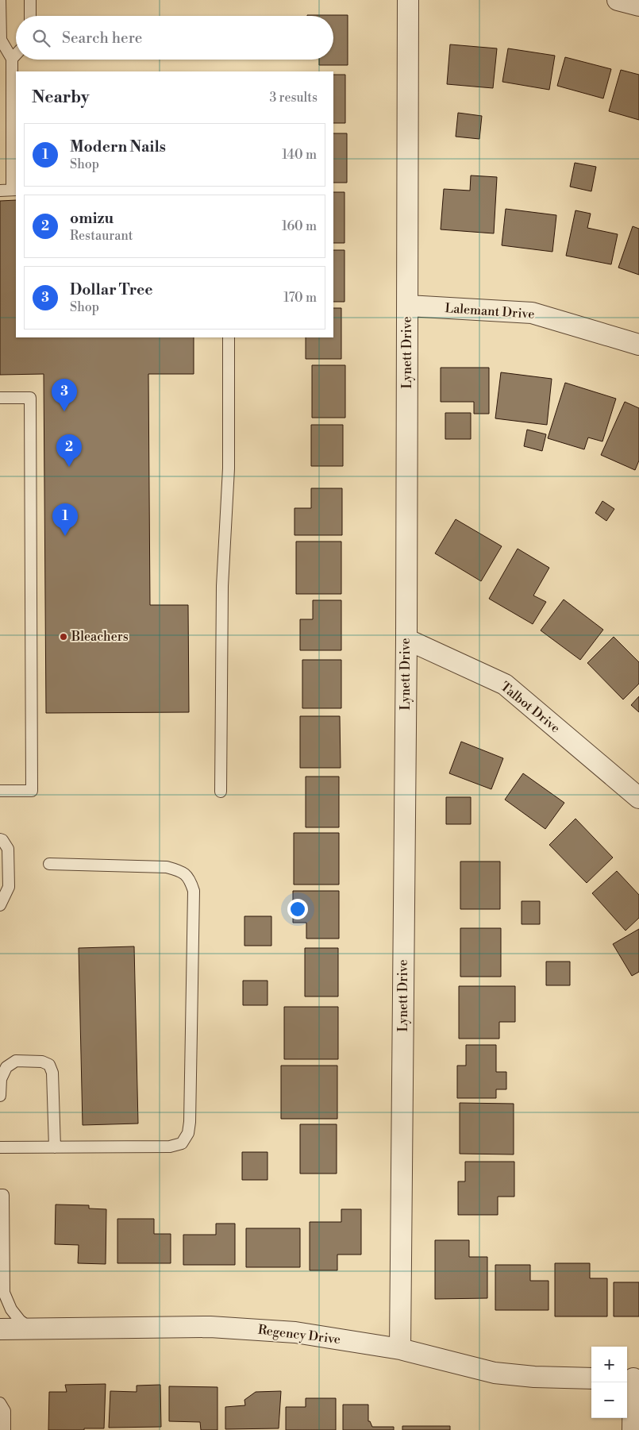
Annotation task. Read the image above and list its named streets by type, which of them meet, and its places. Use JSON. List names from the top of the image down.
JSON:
{
  "streets": {
    "street": [
      "Lalemant Drive",
      "Lynett Drive",
      "Talbot Drive",
      "Regency Drive"
    ]
  },
  "crossings": [
    ["Lalemant Drive", "Lynett Drive"],
    ["Lynett Drive", "Talbot Drive"],
    ["Lynett Drive", "Regency Drive"]
  ],
  "places": ["Bleachers"],
  "page": {
    "search": "Search here",
    "heading": ["Nearby", "3 results"],
    "list": [
      {
        "mark": "1",
        "name": "Modern Nails",
        "note": "Shop",
        "value": "140 m"
      },
      {
        "mark": "2",
        "name": "omizu",
        "note": "Restaurant",
        "value": "160 m"
      },
      {
        "mark": "3",
        "name": "Dollar Tree",
        "note": "Shop",
        "value": "170 m"
      }
    ],
    "pins": ["3", "2", "1"],
    "map_buttons": ["+", "−"]
  }
}
